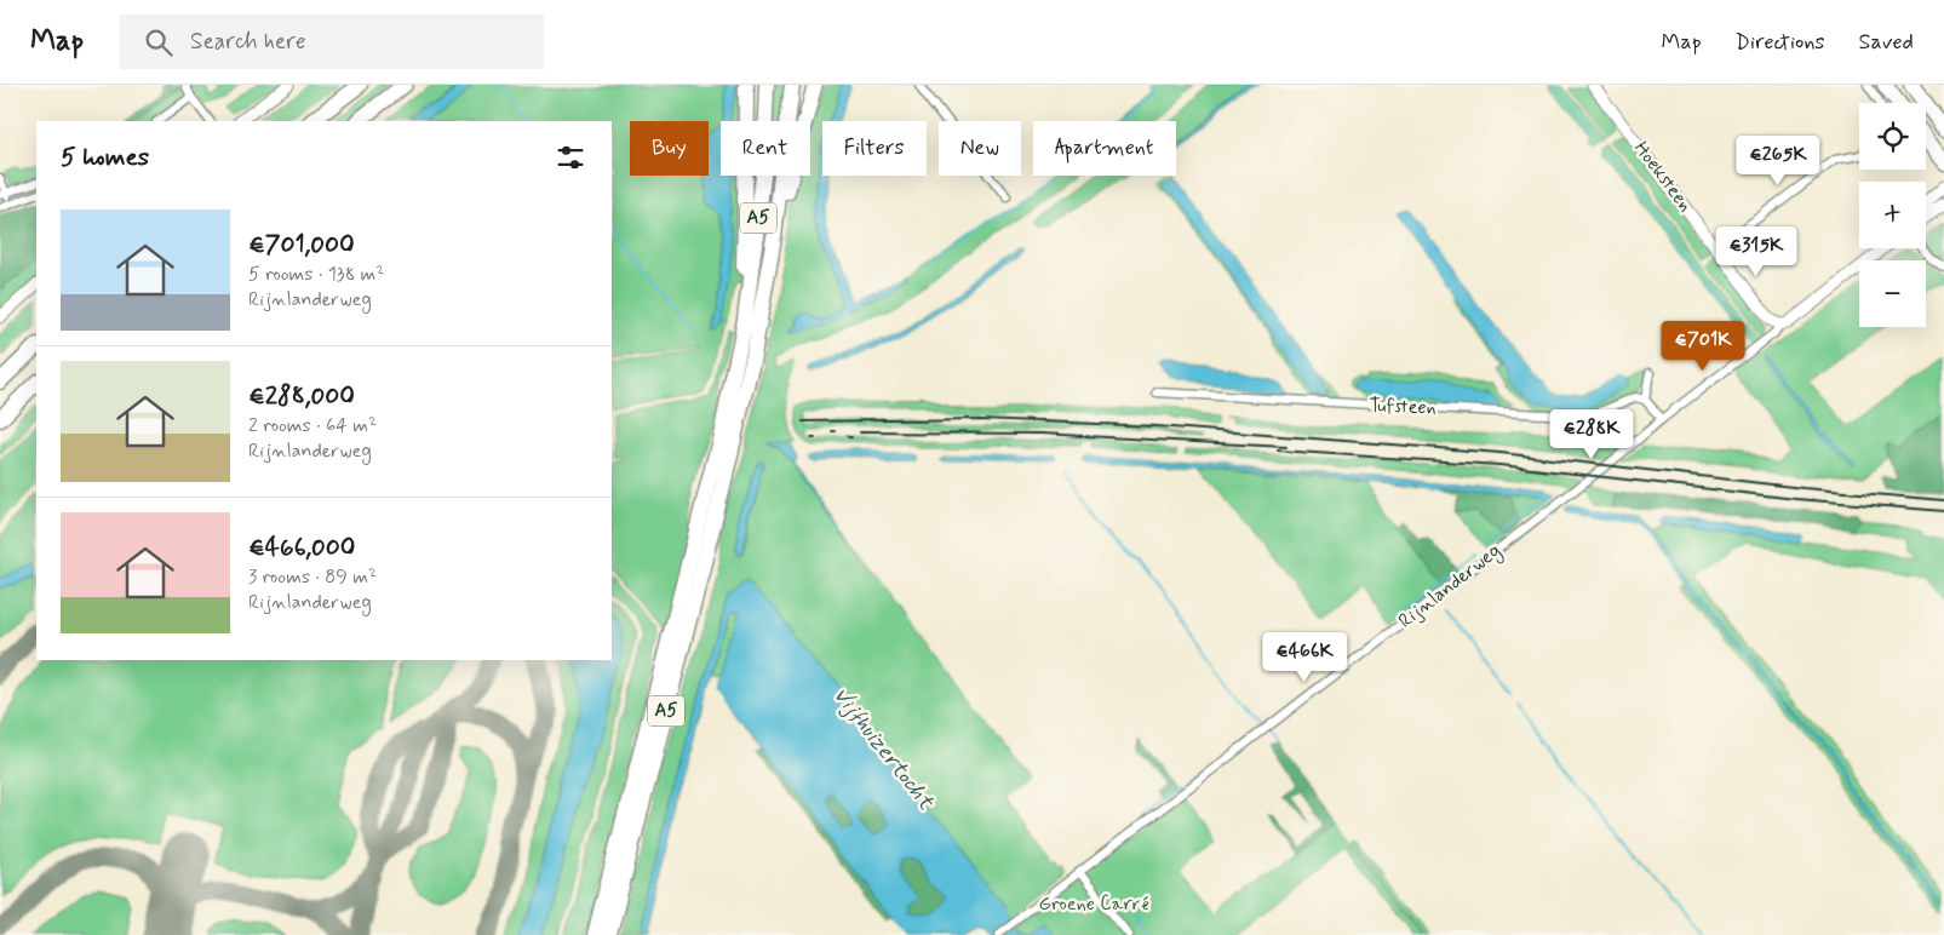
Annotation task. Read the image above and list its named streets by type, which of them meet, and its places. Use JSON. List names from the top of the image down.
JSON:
{
  "streets": {
    "highway": ["A5"],
    "street": ["Hoeksteen", "Tufsteen", "Rijnlanderweg"]
  },
  "crossings": [
    ["Hoeksteen", "Rijnlanderweg"]
  ],
  "water": ["Vijfhuizertocht"],
  "parks": ["Groene Carré"],
  "page": {
    "header": "Map",
    "search": "Search here",
    "nav": ["Map", "Directions", "Saved"],
    "map_buttons": ["+", "−"],
    "chip": [
      "Buy",
      "Rent",
      "Filters",
      "New",
      "Apartment"
    ],
    "heading": "5 homes",
    "price": [
      "€265K",
      "€315K",
      "€701K",
      "€288K",
      "€466K"
    ],
    "list": [
      {
        "name": "€701,000",
        "note": "5 rooms · 138 m² · Rijnlanderweg"
      },
      {
        "name": "€288,000",
        "note": "2 rooms · 64 m² · Rijnlanderweg"
      },
      {
        "name": "€466,000",
        "note": "3 rooms · 89 m² · Rijnlanderweg"
      }
    ]
  }
}
